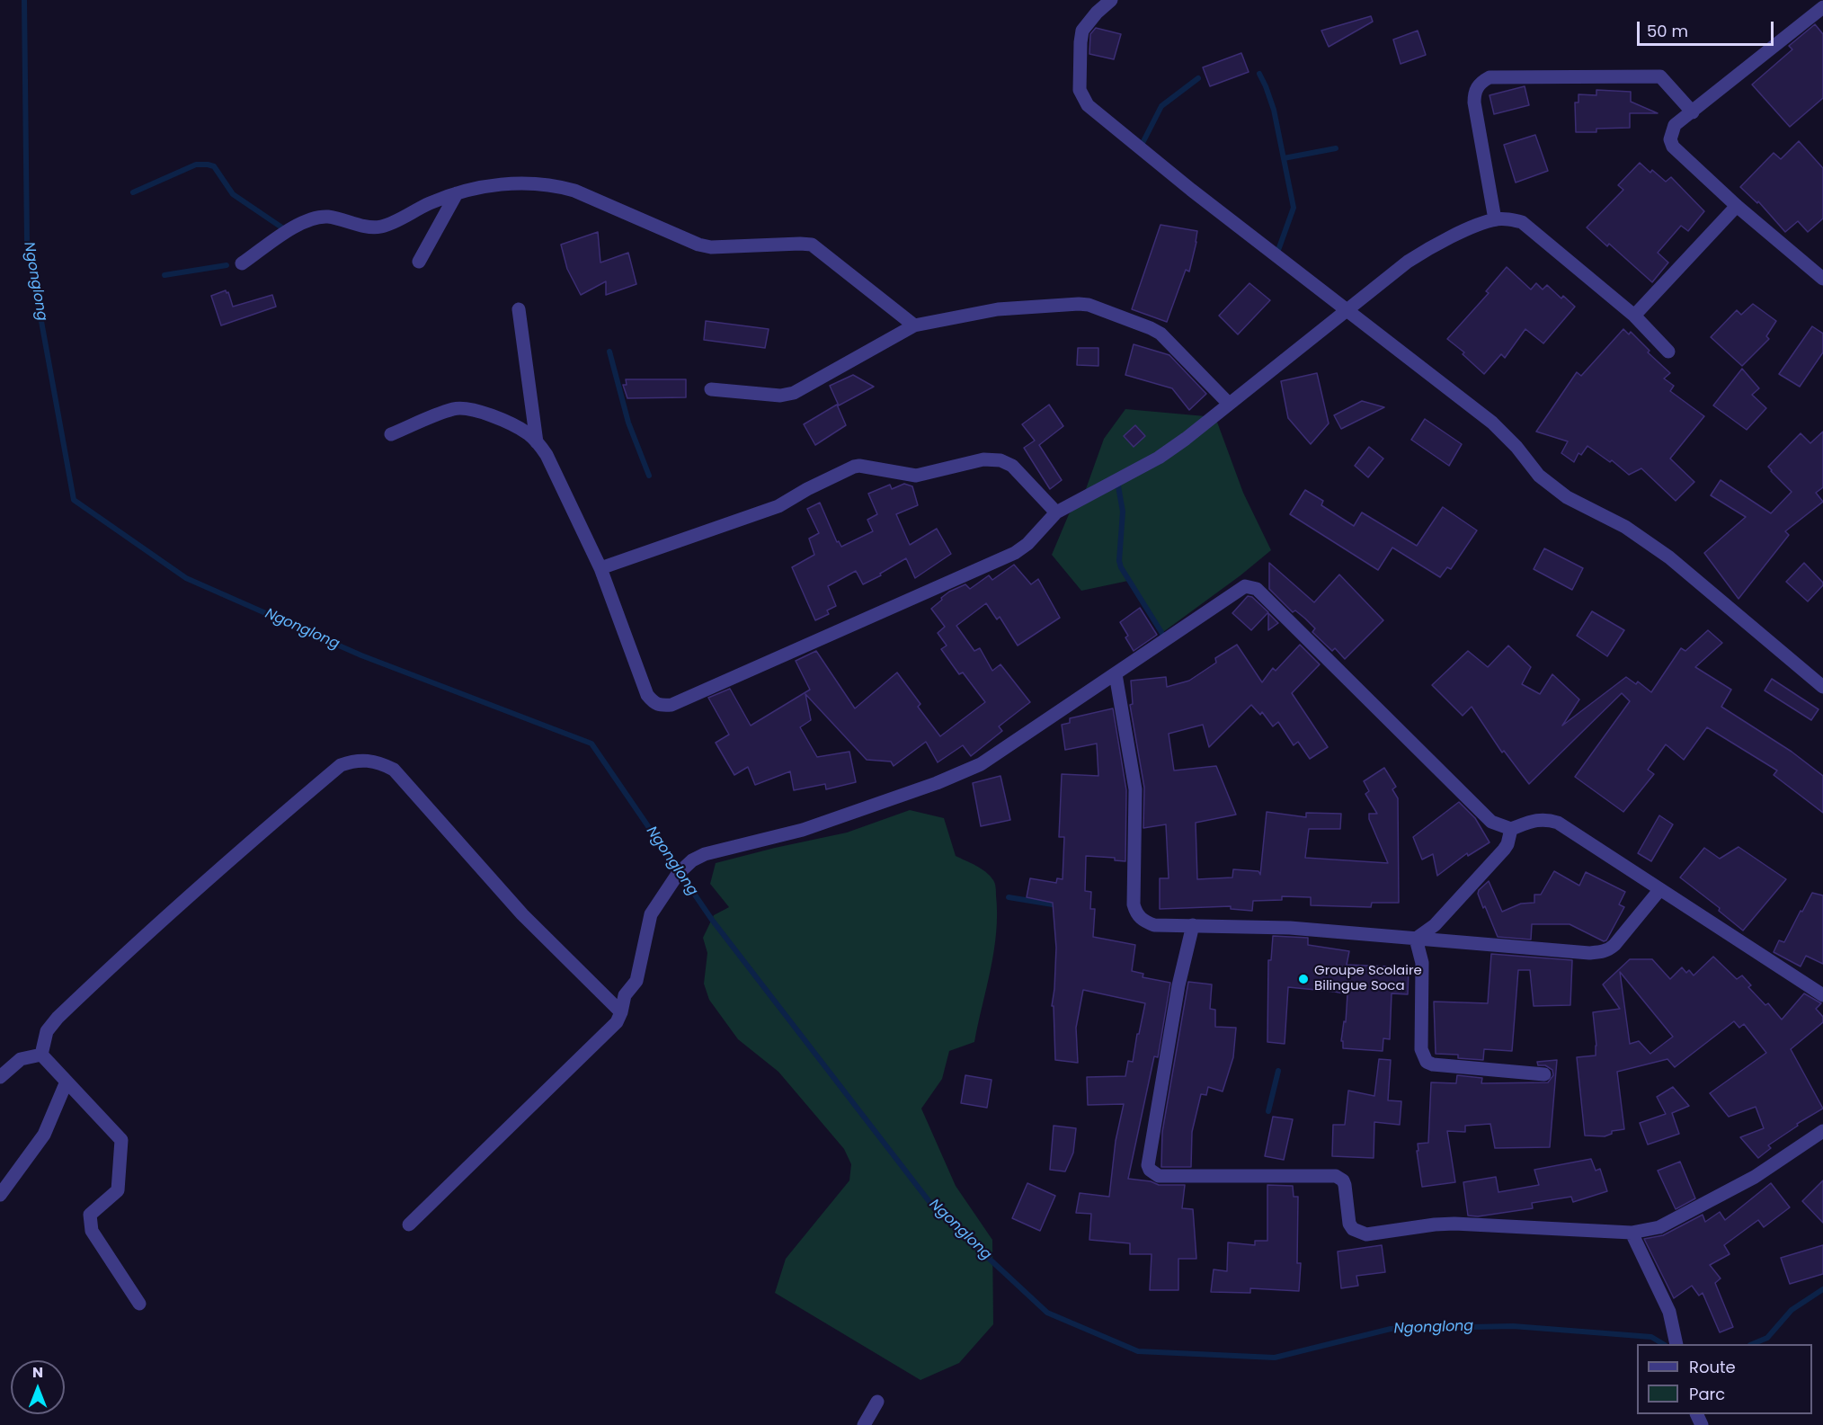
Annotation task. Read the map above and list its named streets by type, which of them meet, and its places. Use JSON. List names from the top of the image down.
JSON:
{
  "water": ["Ngonglong"],
  "places": ["Groupe Scolaire Bilingue Soca"],
  "legend": ["Route", "Parc"],
  "scale_bar": "50 m",
  "north": "top"
}
